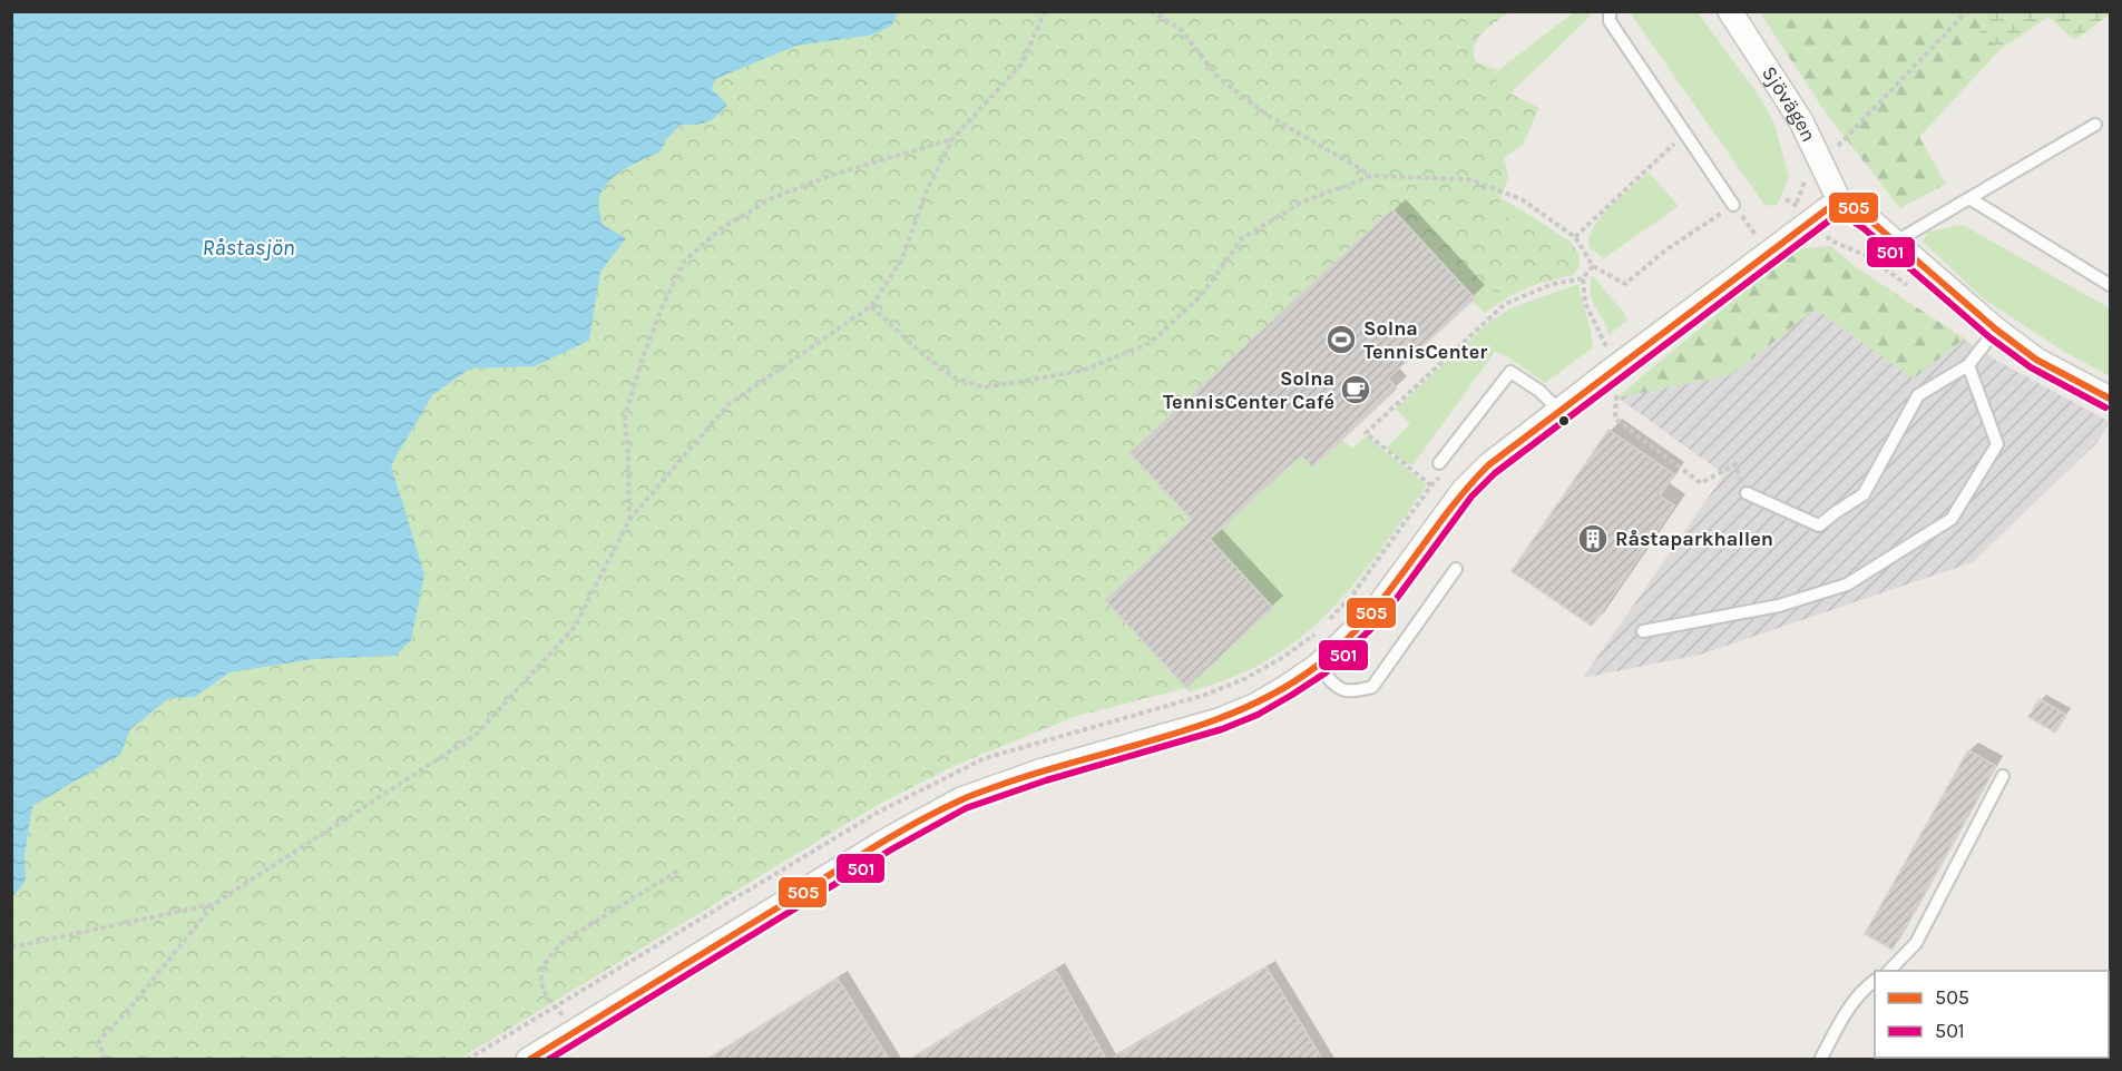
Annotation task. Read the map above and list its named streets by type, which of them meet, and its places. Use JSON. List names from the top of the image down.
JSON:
{
  "streets": {
    "street": ["Sjövägen"]
  },
  "water": ["Råstasjön"],
  "places": {
    "sports": ["Solna TennisCenter"],
    "cafe": ["Solna TennisCenter Café"],
    "building": ["Råstaparkhallen"]
  },
  "lines": ["transit line 505", "transit line 501"],
  "legend": ["505", "501"]
}
